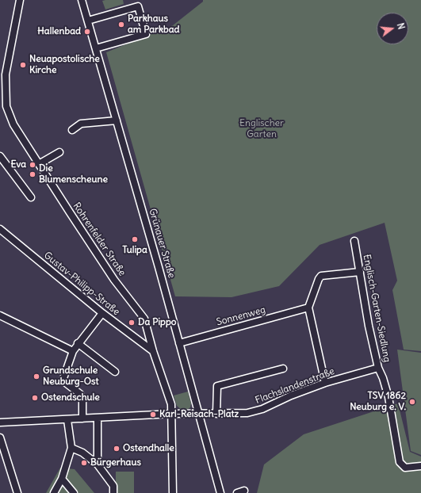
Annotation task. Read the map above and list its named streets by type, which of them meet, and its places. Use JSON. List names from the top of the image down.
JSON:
{
  "streets": {
    "street": [
      "Rohrenfelder Straße",
      "Grünauer Straße",
      "Gustav-Philipp-Straße",
      "Englisch-Garten-Siedlung",
      "Sonnenweg",
      "Flachslandenstraße"
    ]
  },
  "crossings": [
    ["Rohrenfelder Straße", "Gustav-Philipp-Straße"],
    ["Grünauer Straße", "Sonnenweg"],
    ["Grünauer Straße", "Flachslandenstraße"],
    ["Englisch-Garten-Siedlung", "Flachslandenstraße"]
  ],
  "parks": ["Englischer Garten"],
  "places": [
    "Parkhaus am Parkbad",
    "Hallenbad",
    "Neuapostolische Kirche",
    "Eva",
    "Die Blumenscheune",
    "Tulipa",
    "Da Pippo",
    "Grundschule Neuburg-Ost",
    "Ostendschule",
    "TSV 1862 Neuburg e. V.",
    "Karl-Reisach-Platz",
    "Ostendhalle",
    "Bürgerhaus"
  ],
  "north": "right"
}
